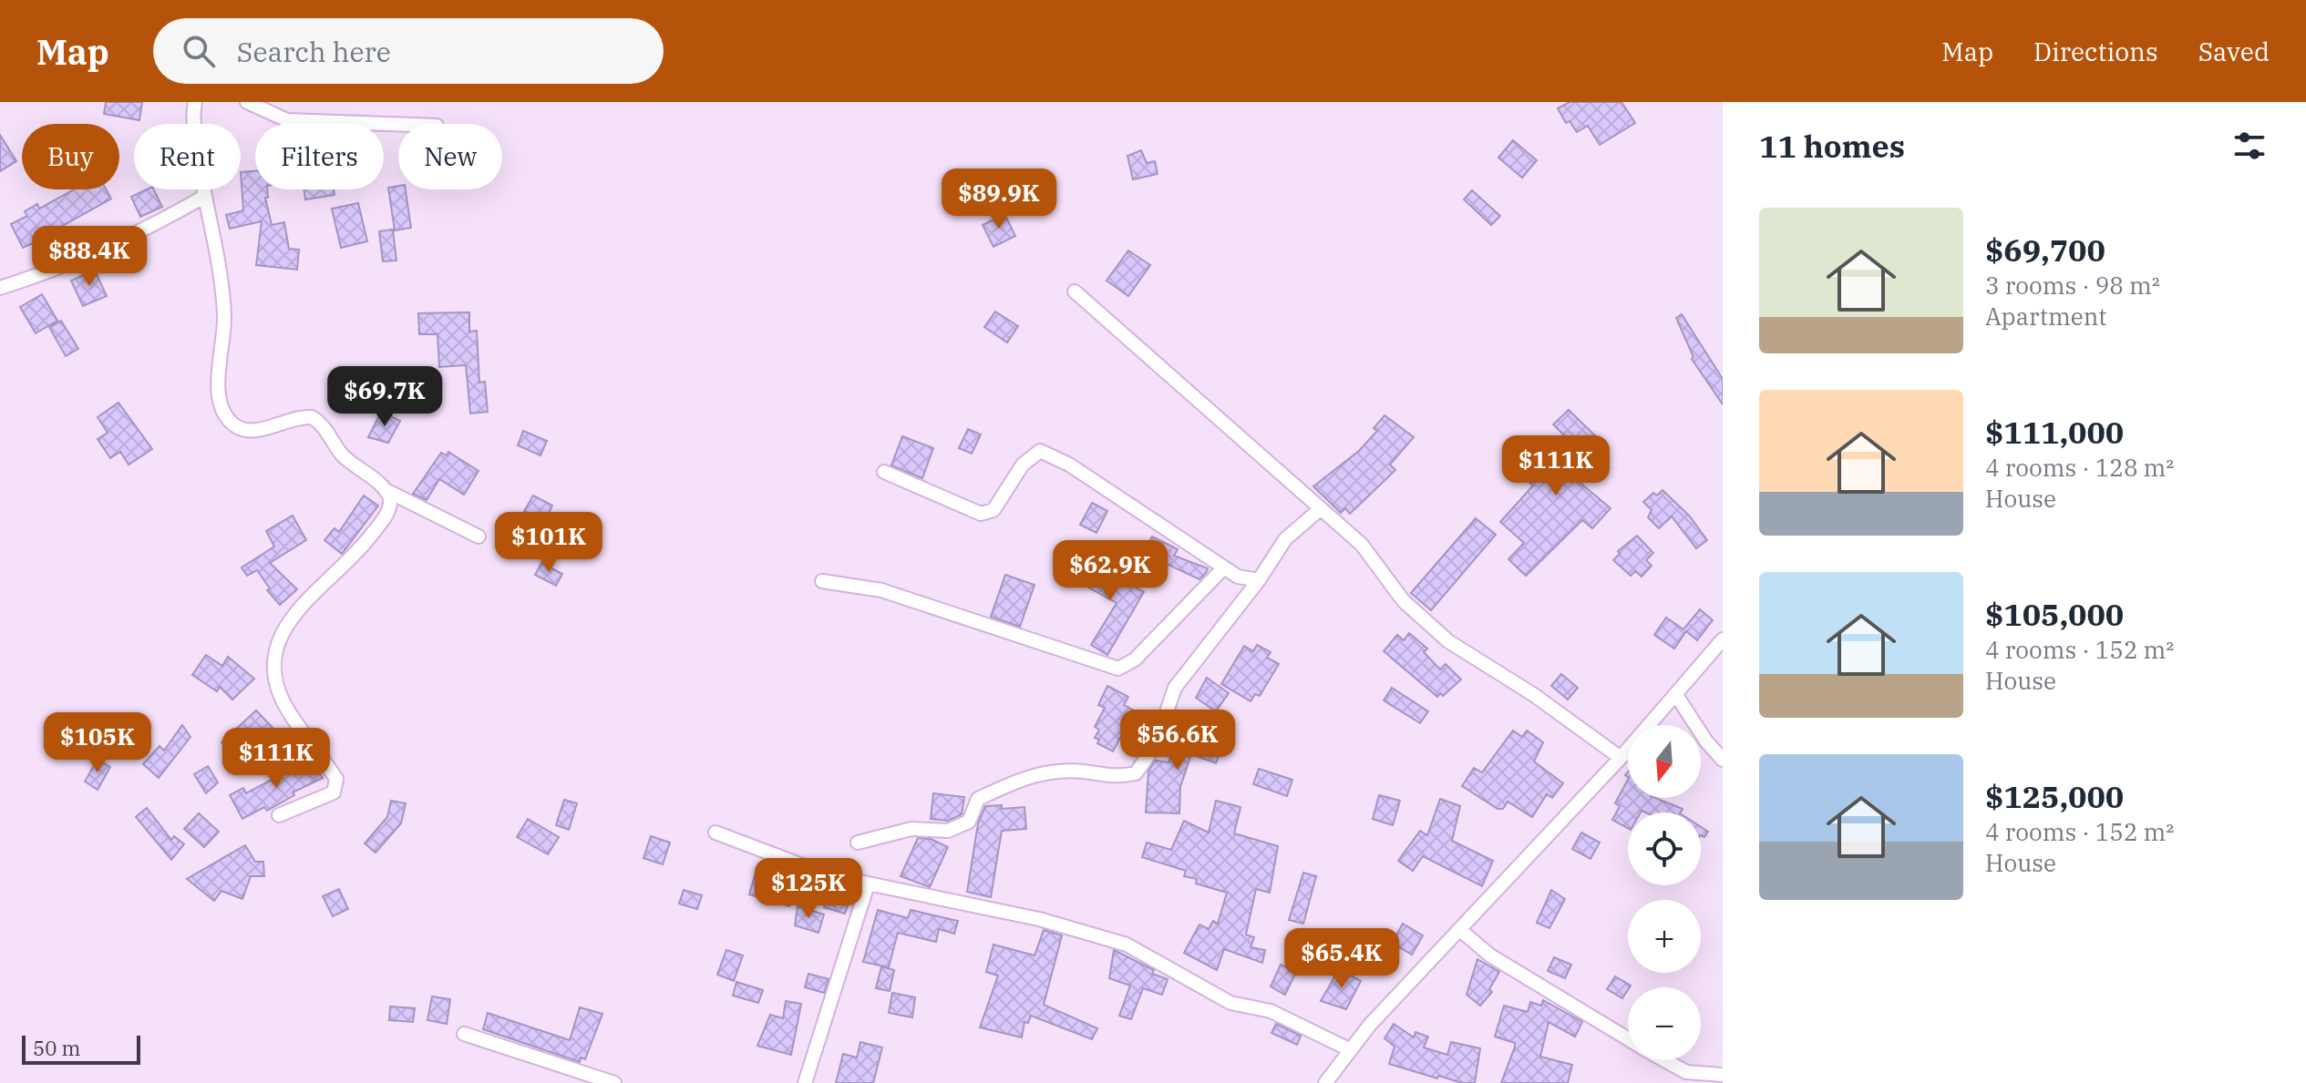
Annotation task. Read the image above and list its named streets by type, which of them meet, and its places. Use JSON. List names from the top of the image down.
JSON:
{
  "scale_bar": "50 m",
  "north": "bottom",
  "page": {
    "header": "Map",
    "search": "Search here",
    "nav": ["Map", "Directions", "Saved"],
    "heading": "11 homes",
    "chip": [
      "Buy",
      "Rent",
      "Filters",
      "New"
    ],
    "price": [
      "$89.9K",
      "$88.4K",
      "$69.7K",
      "$111K",
      "$101K",
      "$62.9K",
      "$56.6K",
      "$105K",
      "$111K",
      "$125K",
      "$65.4K"
    ],
    "list": [
      {
        "name": "$69,700",
        "note": "3 rooms · 98 m² · Apartment"
      },
      {
        "name": "$111,000",
        "note": "4 rooms · 128 m² · House"
      },
      {
        "name": "$105,000",
        "note": "4 rooms · 152 m² · House"
      },
      {
        "name": "$125,000",
        "note": "4 rooms · 152 m² · House"
      }
    ],
    "map_buttons": ["+", "−"],
    "scale": "50 m"
  }
}
